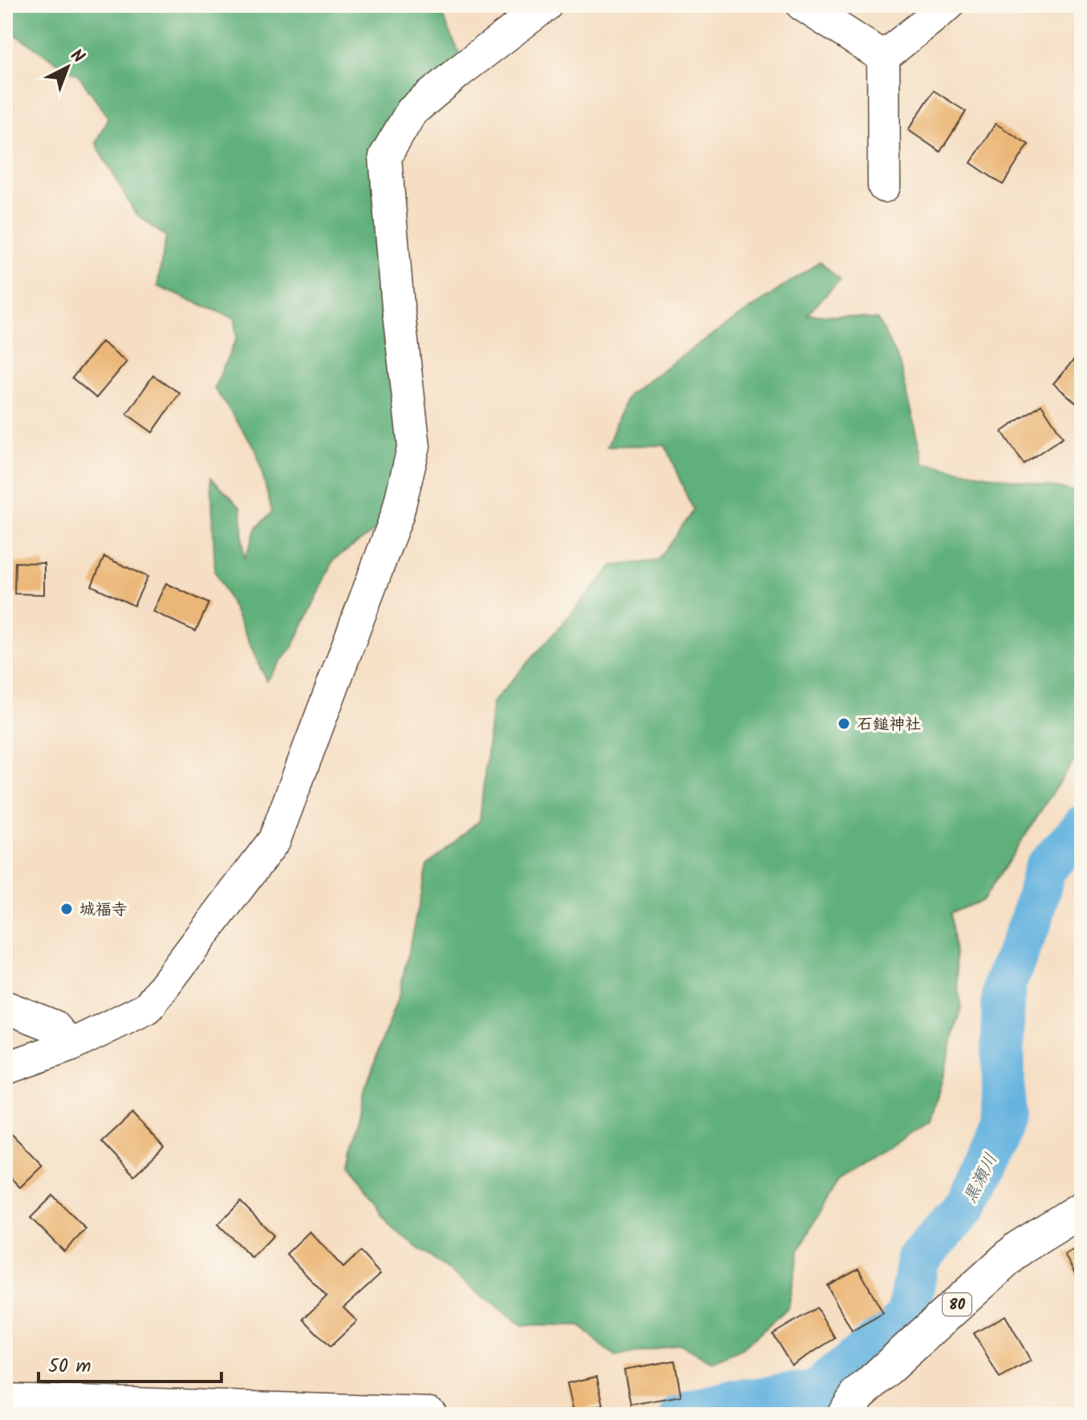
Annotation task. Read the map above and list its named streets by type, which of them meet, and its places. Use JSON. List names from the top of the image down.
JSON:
{
  "streets": {
    "main road": ["80"]
  },
  "water": ["黒瀬川"],
  "places": ["石鎚神社", "城福寺"],
  "scale_bar": "50 m",
  "north": "top right"
}
